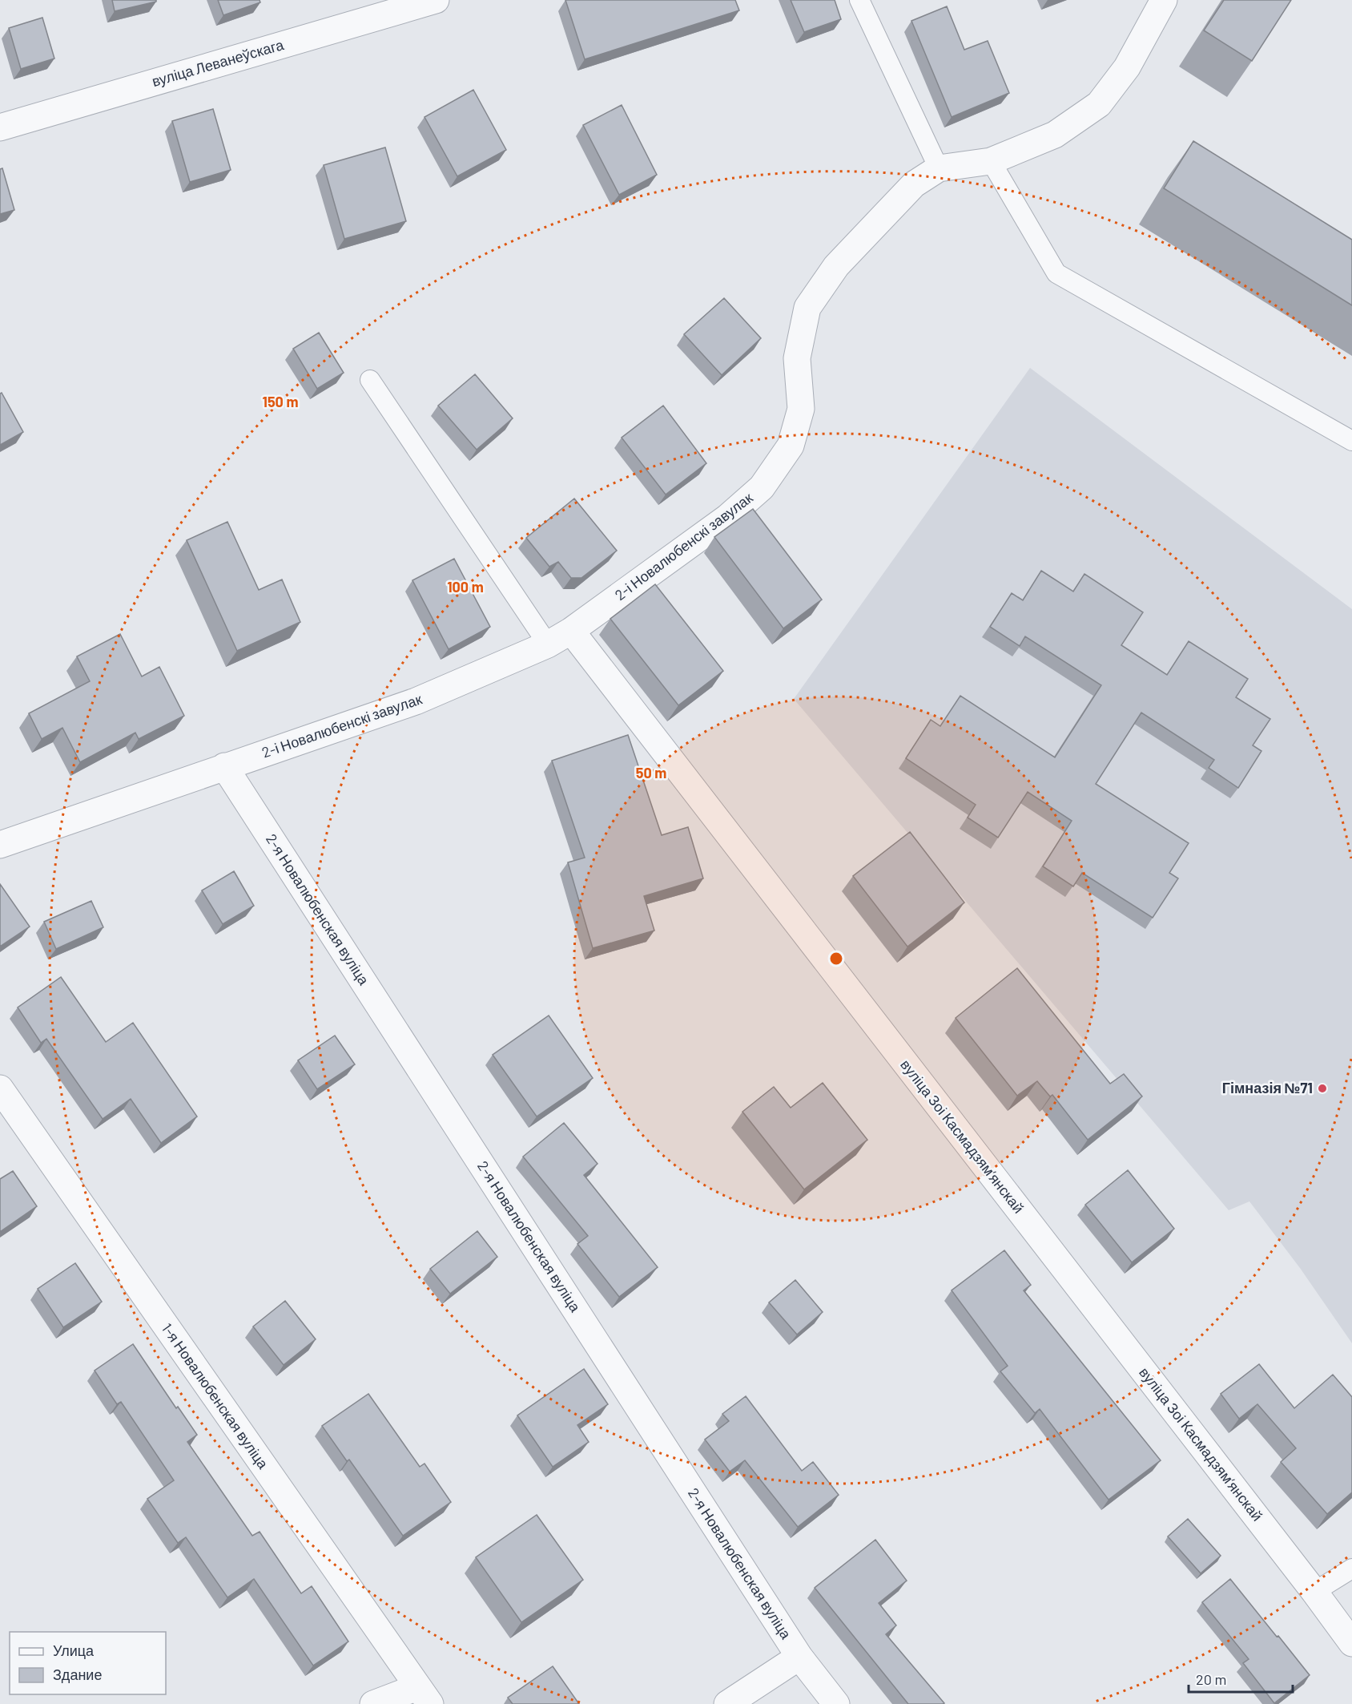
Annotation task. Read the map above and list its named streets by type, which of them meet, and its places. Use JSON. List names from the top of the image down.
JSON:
{
  "streets": {
    "street": [
      "вуліца Леванеўскага",
      "2-і Новалюбенскі завулак",
      "2-я Новалюбенская вуліца",
      "вуліца Зоі Касмадзямʼянскай",
      "1-я Новалюбенская вуліца"
    ]
  },
  "crossings": [
    ["2-і Новалюбенскі завулак", "2-я Новалюбенская вуліца"],
    ["2-і Новалюбенскі завулак", "вуліца Зоі Касмадзямʼянскай"]
  ],
  "places": ["Гімназія №71"],
  "legend": ["Улица", "Здание"],
  "scale_bar": "20 m",
  "rings": ["150 m", "100 m", "50 m"]
}
